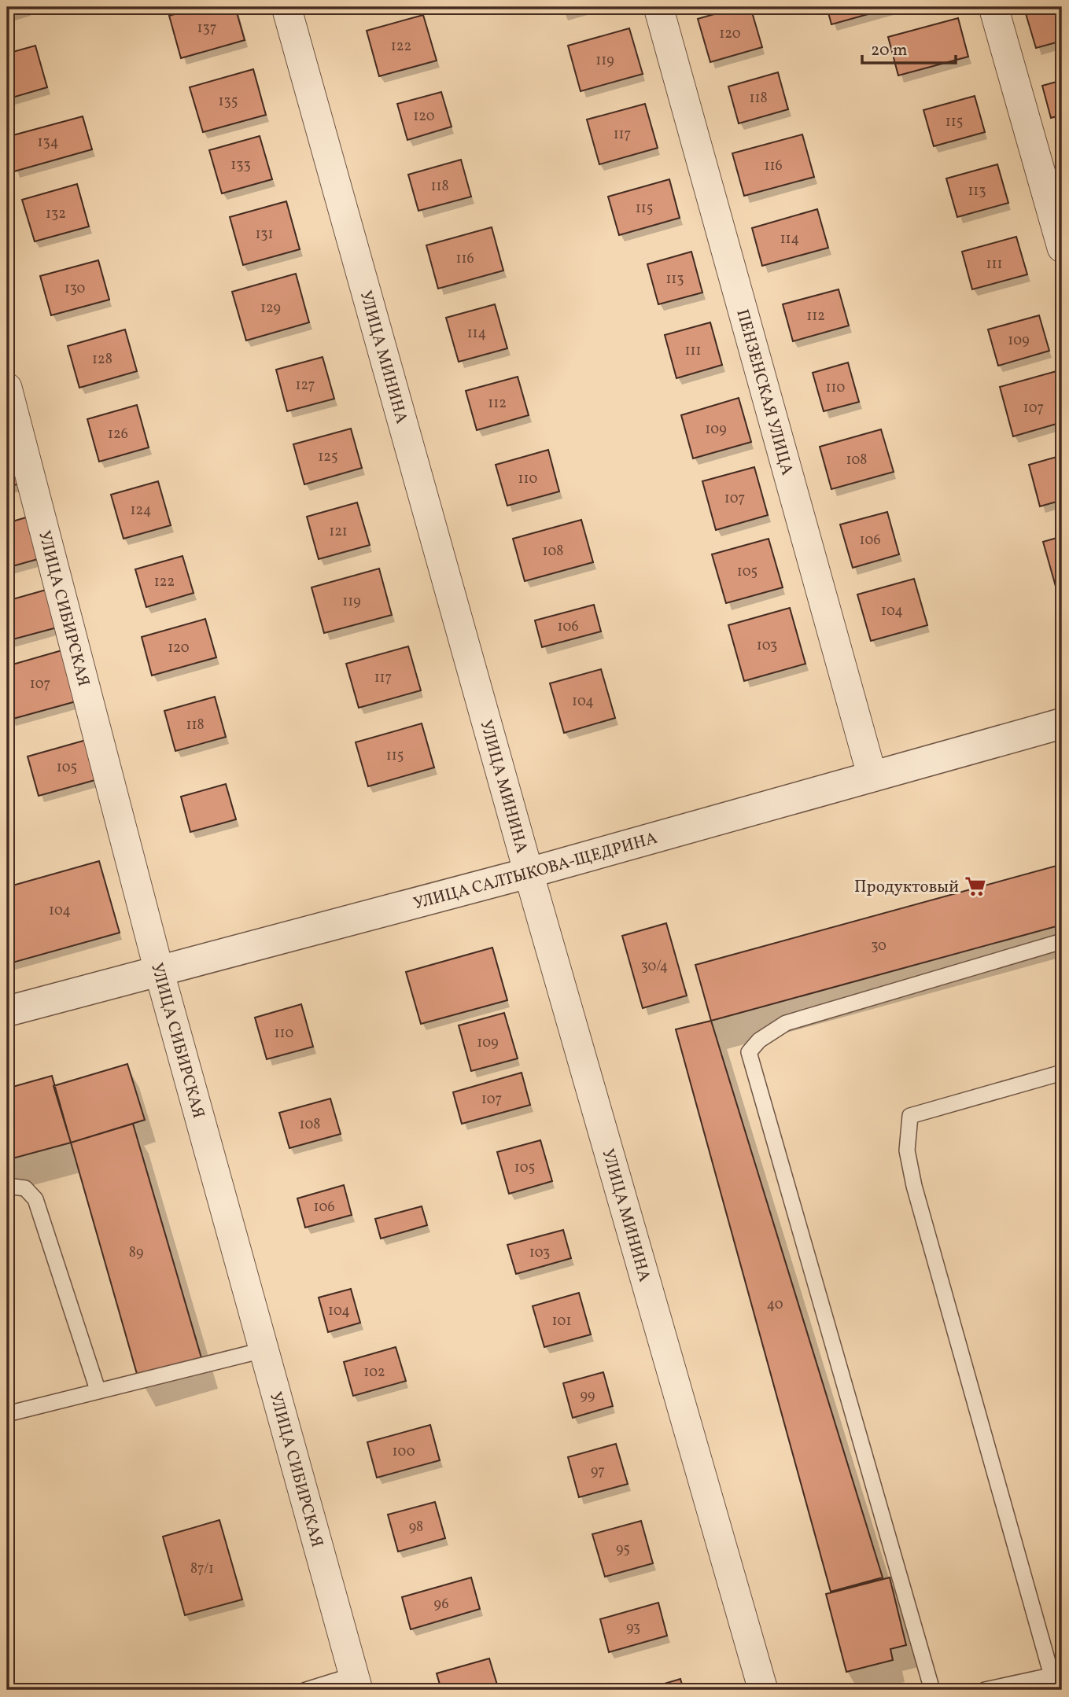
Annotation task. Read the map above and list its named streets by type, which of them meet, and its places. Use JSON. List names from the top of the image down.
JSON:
{
  "streets": {
    "street": [
      "УЛИЦА МИНИНА",
      "ПЕНЗЕНСКАЯ УЛИЦА",
      "УЛИЦА СИБИРСКАЯ",
      "УЛИЦА САЛТЫКОВА-ЩЕДРИНА"
    ]
  },
  "crossings": [
    ["УЛИЦА МИНИНА", "УЛИЦА САЛТЫКОВА-ЩЕДРИНА"],
    ["ПЕНЗЕНСКАЯ УЛИЦА", "УЛИЦА САЛТЫКОВА-ЩЕДРИНА"],
    ["УЛИЦА СИБИРСКАЯ", "УЛИЦА САЛТЫКОВА-ЩЕДРИНА"]
  ],
  "places": {
    "supermarket": ["Продуктовый"]
  },
  "house_numbers": [
    "137",
    "120",
    "122",
    "119",
    "118",
    "135",
    "120",
    "115",
    "117",
    "134",
    "133",
    "116",
    "118",
    "113",
    "115",
    "132",
    "131",
    "114",
    "116",
    "111",
    "113",
    "130",
    "129",
    "112",
    "114",
    "109",
    "111",
    "128",
    "127",
    "110",
    "112",
    "107",
    "109",
    "126",
    "125",
    "108",
    "110",
    "107",
    "124",
    "121",
    "106",
    "108",
    "105",
    "122",
    "119",
    "104",
    "106",
    "103",
    "120",
    "117",
    "107",
    "104",
    "118",
    "115",
    "105",
    "104",
    "30",
    "30/4",
    "110",
    "109",
    "107",
    "108",
    "105",
    "106",
    "89",
    "103",
    "40",
    "104",
    "101",
    "102",
    "99",
    "100",
    "97",
    "98",
    "95",
    "87/1",
    "96",
    "93"
  ],
  "scale_bar": "20 m"
}
